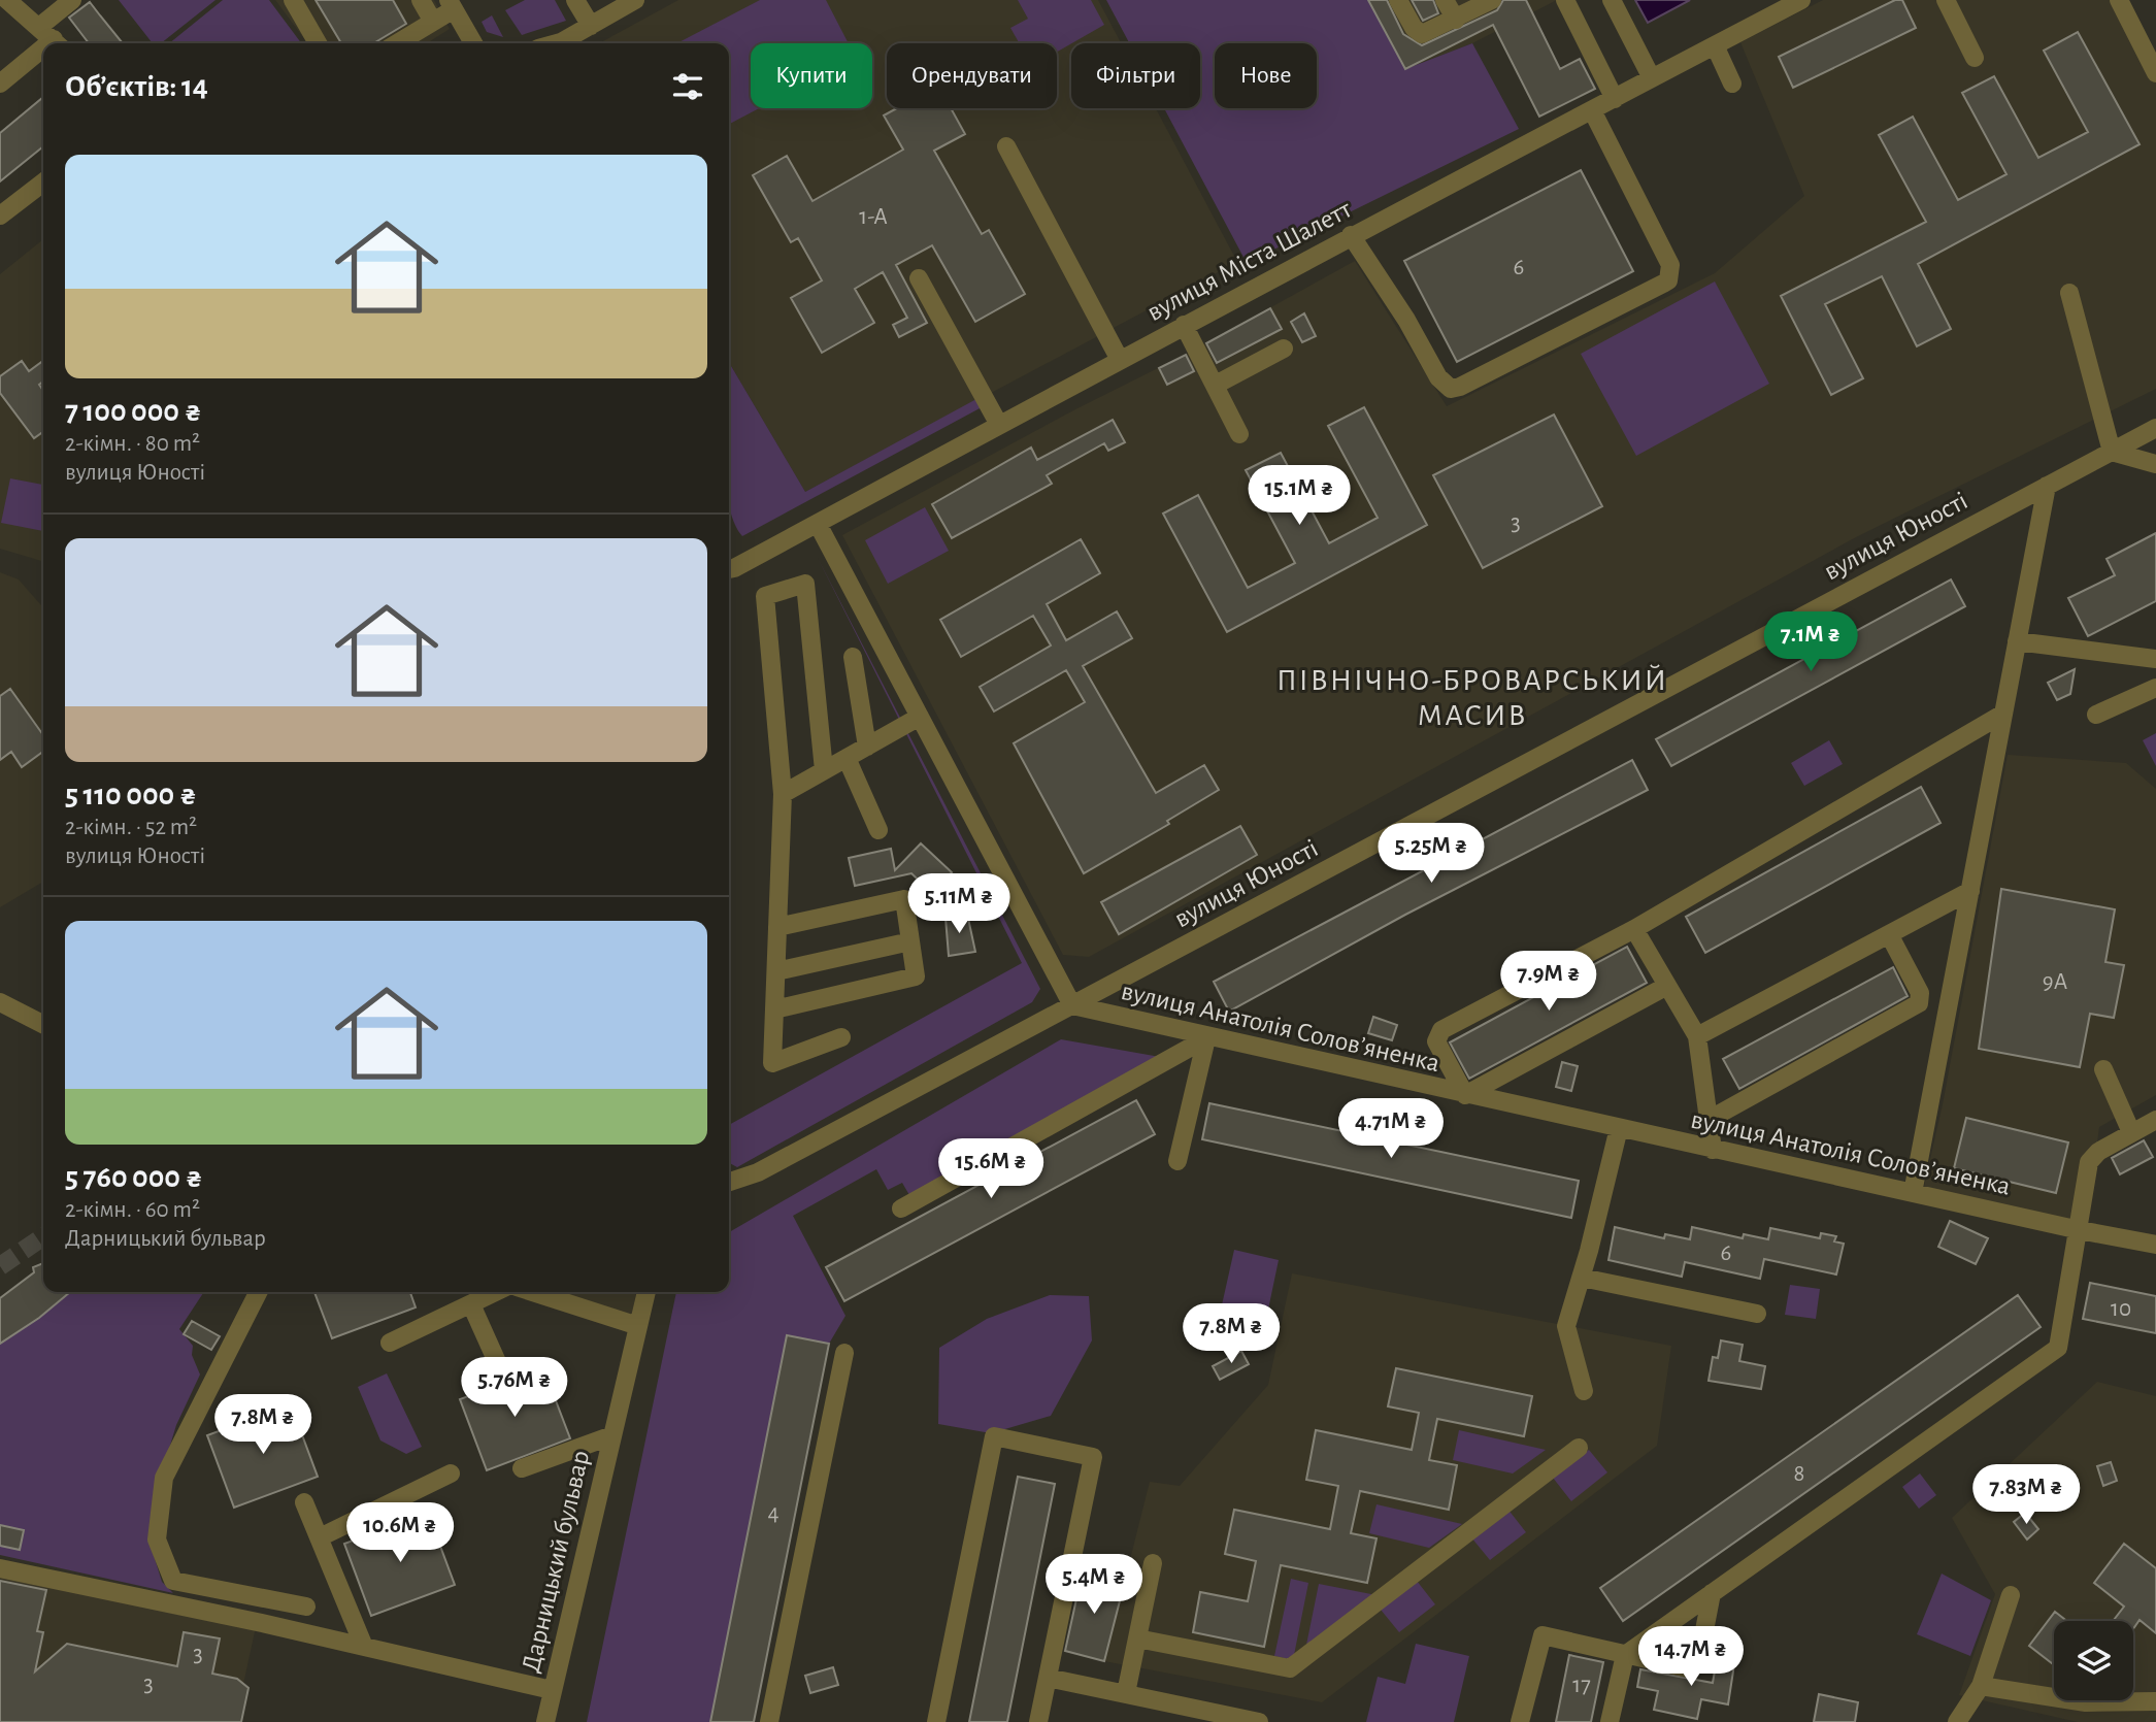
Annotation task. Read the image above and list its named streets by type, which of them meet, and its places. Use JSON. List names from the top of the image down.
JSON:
{
  "streets": {
    "street": [
      "вулиця Міста Шалетт",
      "вулиця Юності",
      "вулиця Анатолія Соловʼяненка",
      "Дарницький бульвар"
    ]
  },
  "crossings": [
    ["вулиця Юності", "вулиця Анатолія Соловʼяненка"]
  ],
  "districts": ["ПІВНІЧНО-БРОВАРСЬКИЙ МАСИВ"],
  "house_numbers": [
    "1-А",
    "6",
    "3",
    "9А",
    "6",
    "10",
    "8",
    "4",
    "3",
    "3",
    "17"
  ],
  "page": {
    "chip": [
      "Купити",
      "Орендувати",
      "Фільтри",
      "Нове"
    ],
    "heading": "Об’єктів: 14",
    "list": [
      {
        "name": "7 100 000 ₴",
        "note": "2-кімн. · 80 m² · вулиця Юності"
      },
      {
        "name": "5 110 000 ₴",
        "note": "2-кімн. · 52 m² · вулиця Юності"
      },
      {
        "name": "5 760 000 ₴",
        "note": "2-кімн. · 60 m² · Дарницький бульвар"
      }
    ],
    "price": [
      "15.1M ₴",
      "7.1M ₴",
      "5.25M ₴",
      "5.11M ₴",
      "7.9M ₴",
      "4.71M ₴",
      "15.6M ₴",
      "7.8M ₴",
      "5.76M ₴",
      "7.8M ₴",
      "7.83M ₴",
      "10.6M ₴",
      "5.4M ₴",
      "14.7M ₴"
    ]
  }
}
